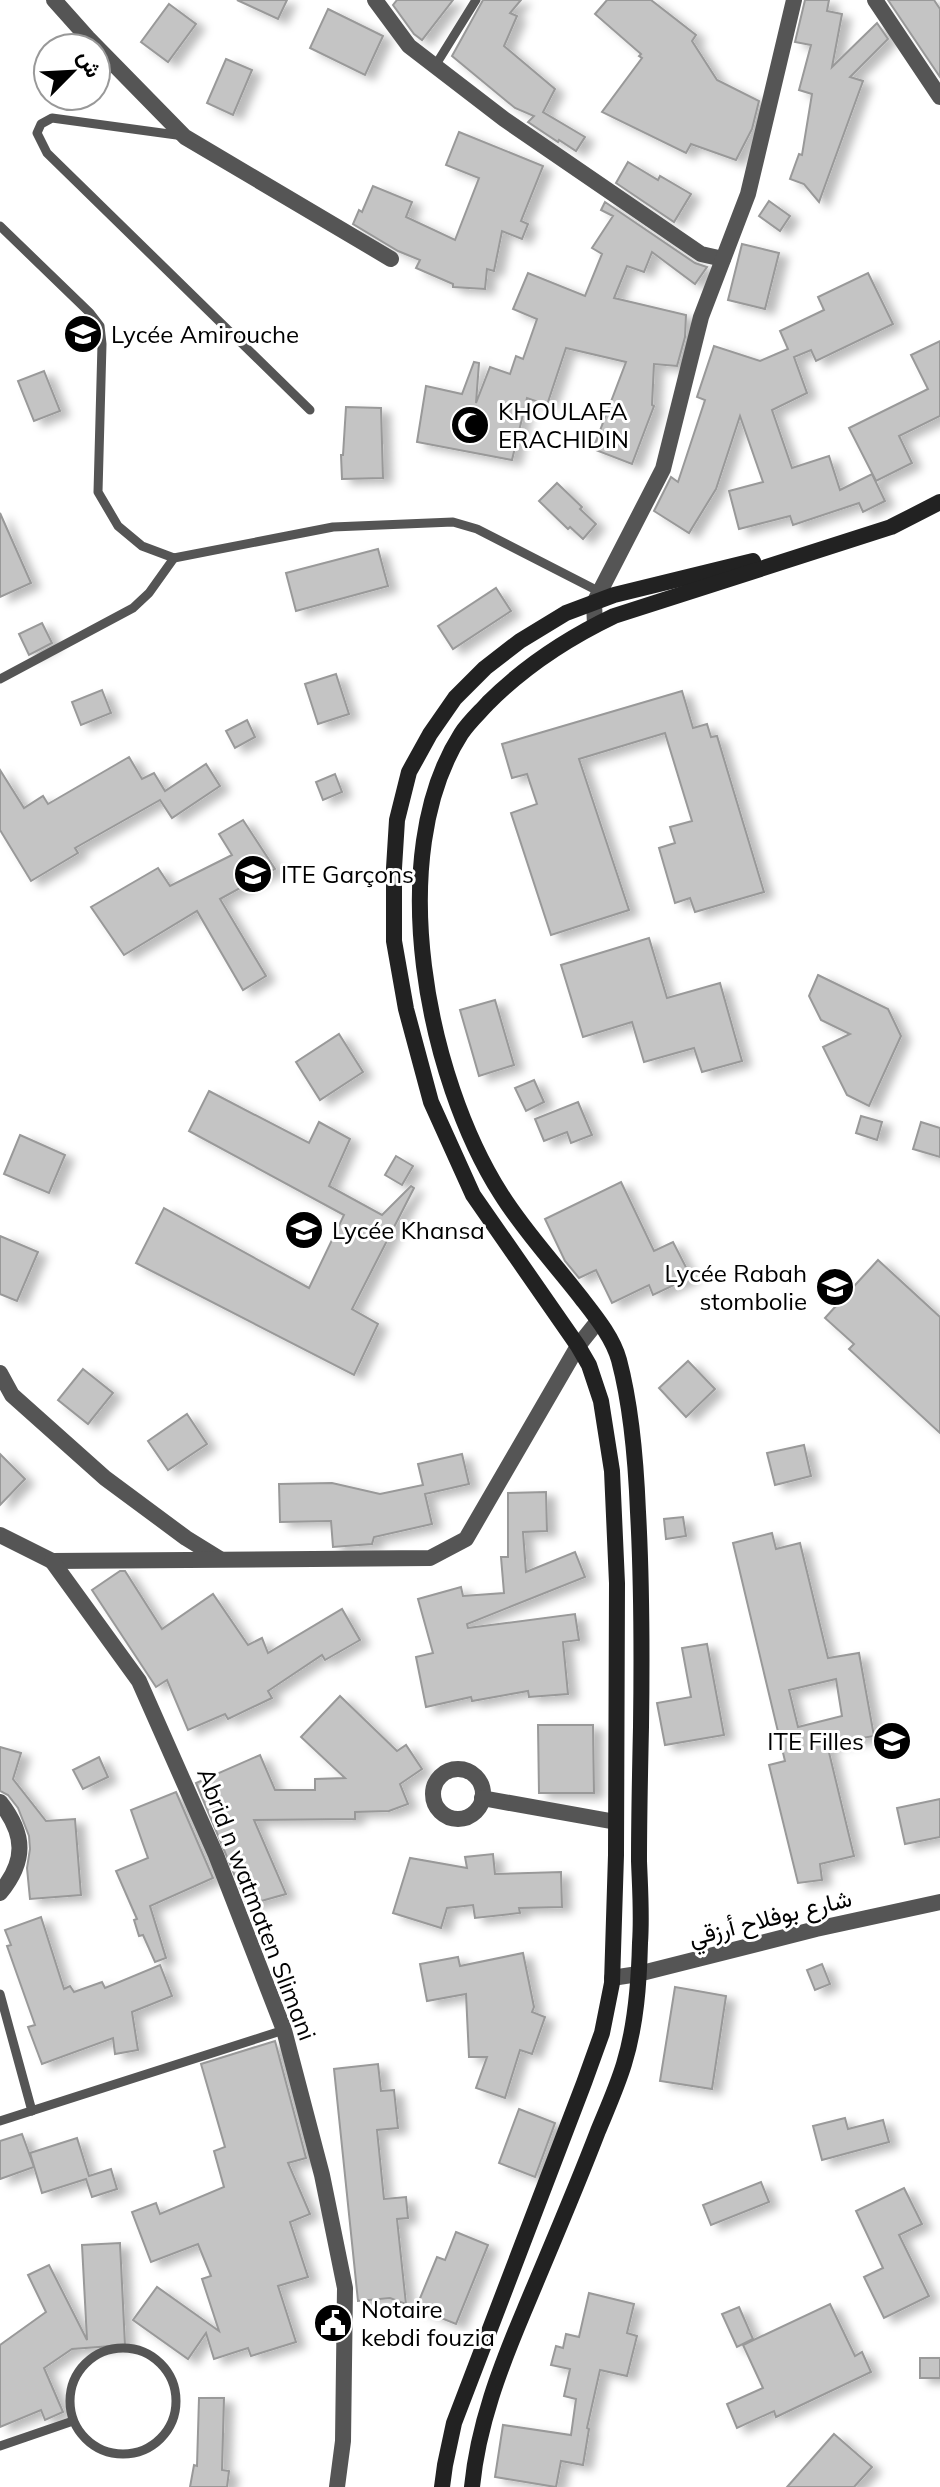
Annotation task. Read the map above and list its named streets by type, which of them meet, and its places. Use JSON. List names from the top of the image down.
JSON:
{
  "streets": {
    "street": ["Abrid n watmaten Slimani", "شارع بوفلاح أرزقي"]
  },
  "places": {
    "school or university": [
      "Lycée Amirouche",
      "ITE Garçons",
      "Lycée Khansa",
      "Lycée Rabah stombolie",
      "ITE Filles"
    ],
    "mosque": ["KHOULAFA ERACHIDIN"],
    "public building": ["Notaire kebdi fouzia"]
  },
  "north": "top right"
}
